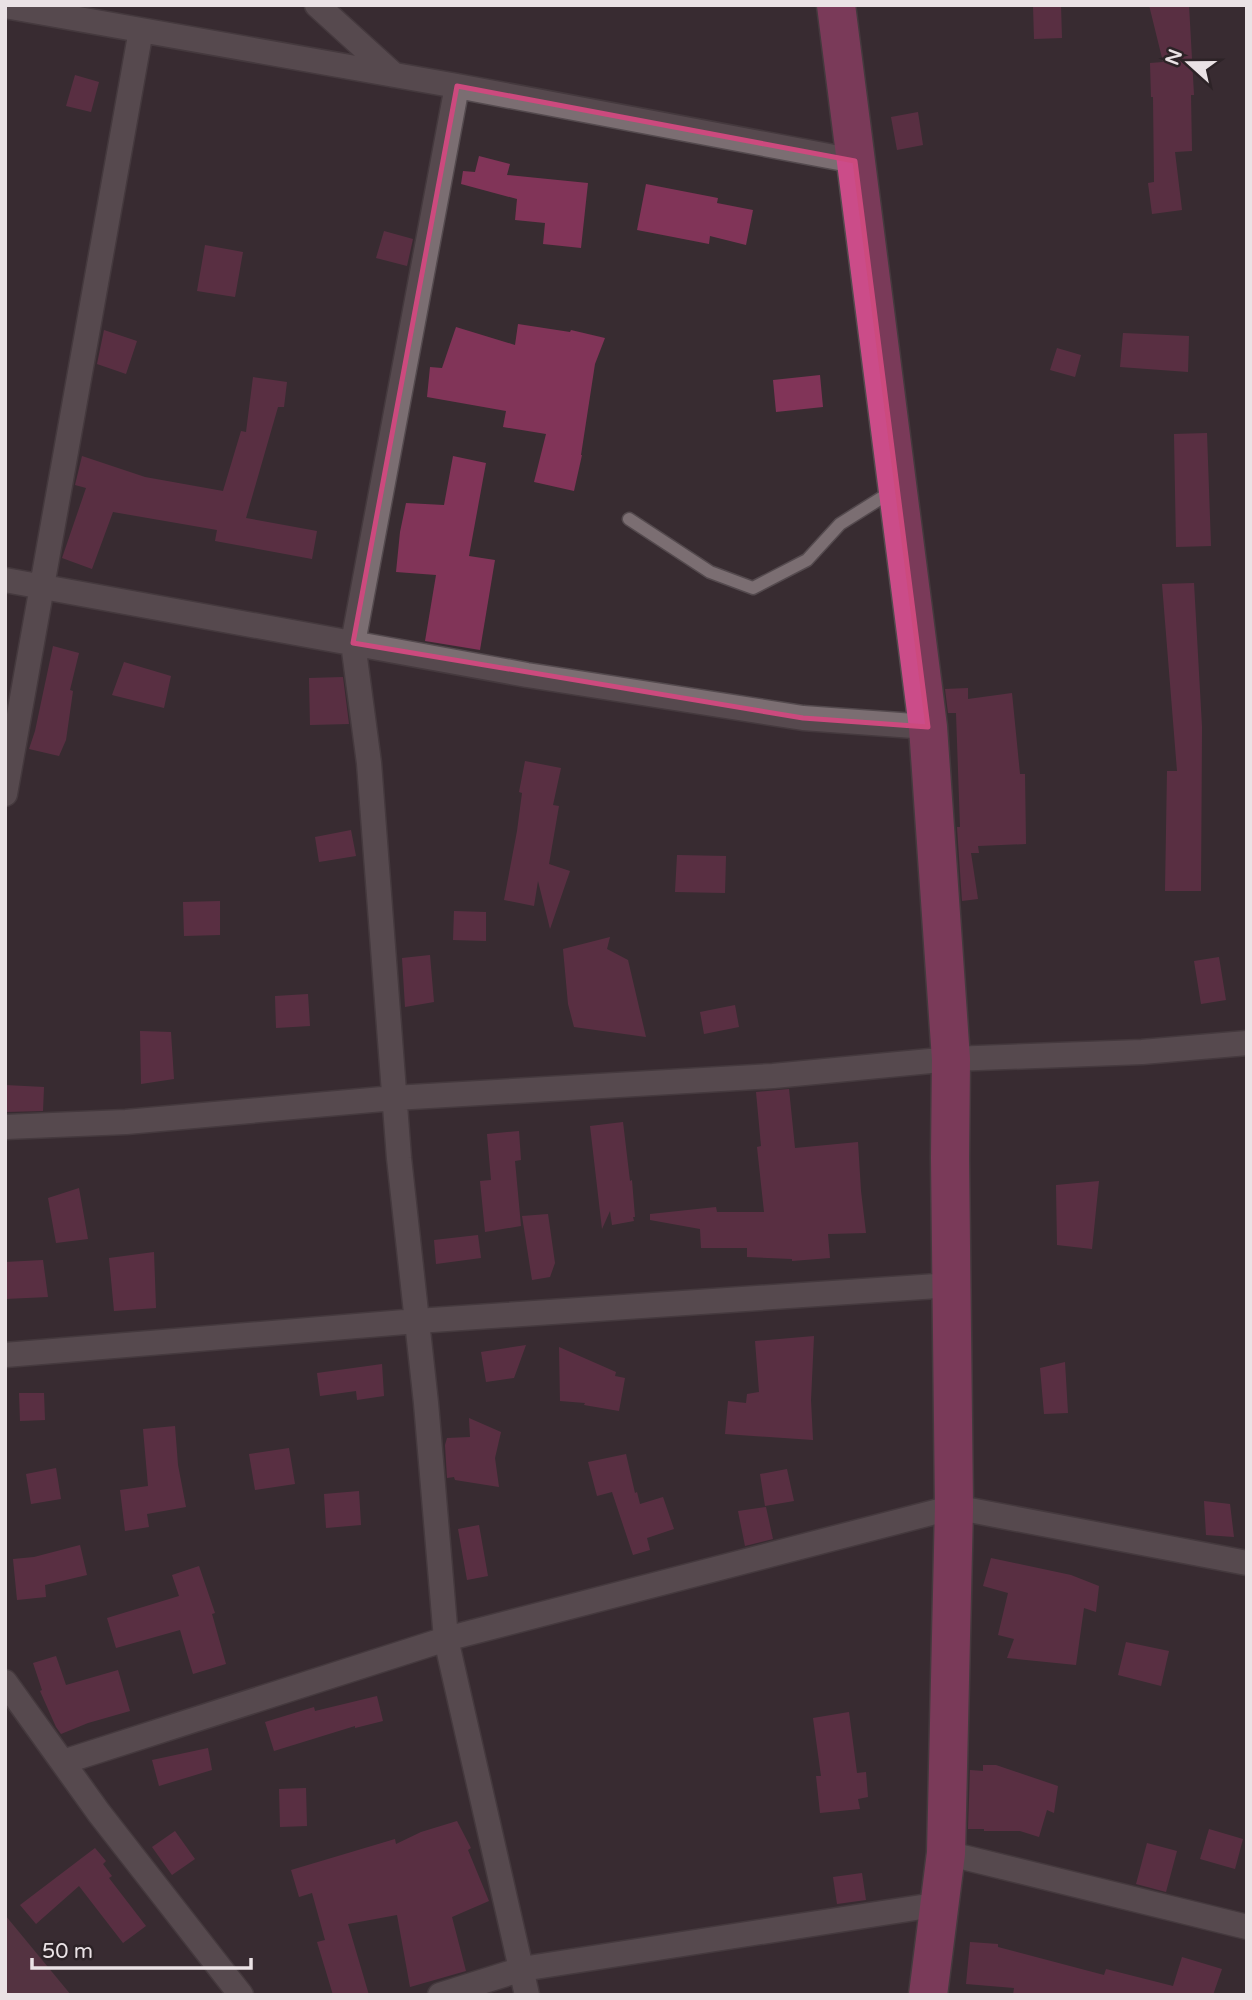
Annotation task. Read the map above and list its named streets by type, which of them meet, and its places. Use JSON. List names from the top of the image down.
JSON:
{
  "scale_bar": "50 m",
  "north": "left"
}
